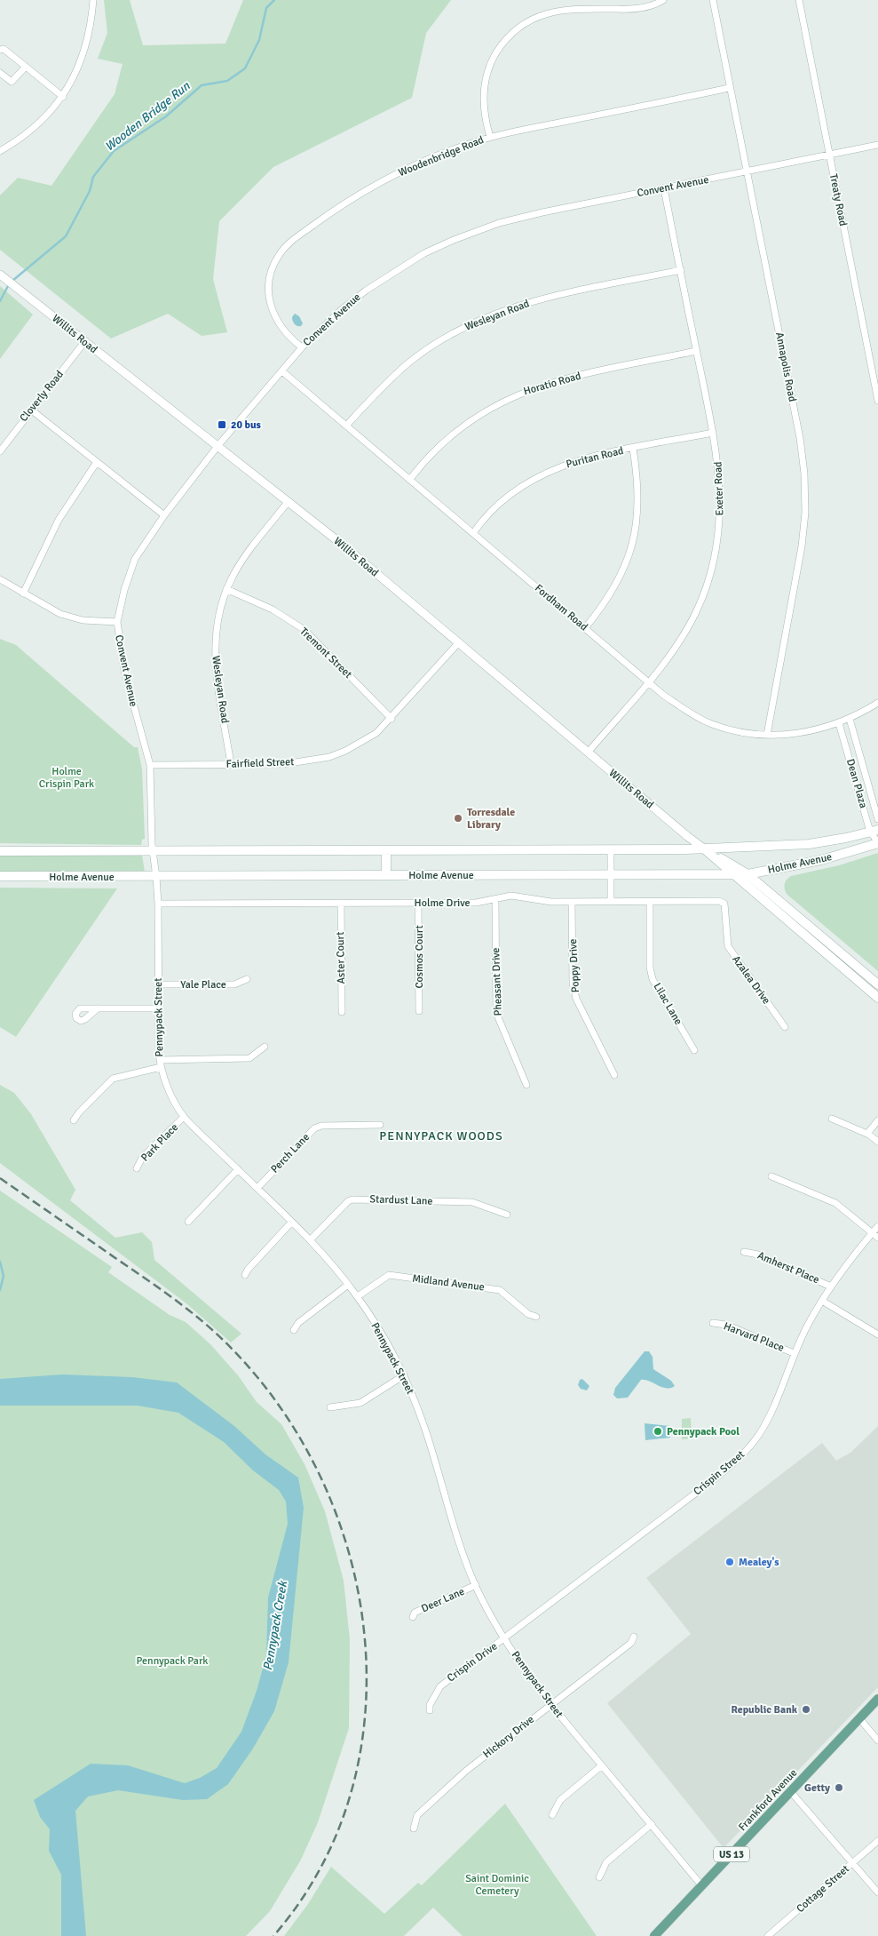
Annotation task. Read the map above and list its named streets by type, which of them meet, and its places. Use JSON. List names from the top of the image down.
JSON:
{
  "streets": {
    "main road": [
      "Willits Road",
      "Holme Avenue",
      "Frankford Avenue",
      "US 13"
    ],
    "street": [
      "Woodenbridge Road",
      "Convent Avenue",
      "Treaty Road",
      "Wesleyan Road",
      "Annapolis Road",
      "Horatio Road",
      "Cloverly Road",
      "Puritan Road",
      "Exeter Road",
      "Fordham Road",
      "Tremont Street",
      "Fairfield Street",
      "Dean Plaza",
      "Holme Drive",
      "Cosmos Court",
      "Aster Court",
      "Poppy Drive",
      "Azalea Drive",
      "Pheasant Drive",
      "Yale Place",
      "Lilac Lane",
      "Pennypack Street",
      "Park Place",
      "Perch Lane",
      "Stardust Lane",
      "Amherst Place",
      "Midland Avenue",
      "Harvard Place",
      "Crispin Street",
      "Deer Lane",
      "Crispin Drive",
      "Hickory Drive",
      "Cottage Street"
    ]
  },
  "crossings": [
    ["Woodenbridge Road", "Convent Avenue"],
    ["Woodenbridge Road", "Annapolis Road"],
    ["Convent Avenue", "Treaty Road"],
    ["Convent Avenue", "Willits Road"],
    ["Convent Avenue", "Annapolis Road"],
    ["Convent Avenue", "Exeter Road"],
    ["Convent Avenue", "Fordham Road"],
    ["Convent Avenue", "Fairfield Street"],
    ["Convent Avenue", "Holme Avenue"],
    ["Convent Avenue", "Pennypack Street"],
    ["Wesleyan Road", "Willits Road"],
    ["Wesleyan Road", "Exeter Road"],
    ["Wesleyan Road", "Fordham Road"],
    ["Wesleyan Road", "Tremont Street"],
    ["Wesleyan Road", "Fairfield Street"],
    ["Willits Road", "Cloverly Road"],
    ["Willits Road", "Exeter Road"],
    ["Willits Road", "Fairfield Street"],
    ["Willits Road", "Holme Avenue"],
    ["Annapolis Road", "Fordham Road"],
    ["Horatio Road", "Exeter Road"],
    ["Horatio Road", "Fordham Road"],
    ["Puritan Road", "Exeter Road"],
    ["Puritan Road", "Fordham Road"],
    ["Exeter Road", "Fordham Road"],
    ["Fordham Road", "Dean Plaza"],
    ["Tremont Street", "Fairfield Street"],
    ["Dean Plaza", "Holme Avenue"],
    ["Holme Avenue", "Pennypack Street"],
    ["Holme Drive", "Cosmos Court"],
    ["Holme Drive", "Aster Court"],
    ["Holme Drive", "Poppy Drive"],
    ["Holme Drive", "Azalea Drive"],
    ["Holme Drive", "Pheasant Drive"],
    ["Holme Drive", "Lilac Lane"],
    ["Holme Drive", "Pennypack Street"],
    ["Yale Place", "Pennypack Street"],
    ["Pennypack Street", "Park Place"],
    ["Pennypack Street", "Perch Lane"],
    ["Pennypack Street", "Stardust Lane"],
    ["Pennypack Street", "Midland Avenue"],
    ["Pennypack Street", "Crispin Street"],
    ["Pennypack Street", "Deer Lane"],
    ["Pennypack Street", "Crispin Drive"],
    ["Pennypack Street", "Hickory Drive"],
    ["Pennypack Street", "Frankford Avenue"],
    ["Amherst Place", "Crispin Street"],
    ["Harvard Place", "Crispin Street"],
    ["Crispin Street", "Crispin Drive"]
  ],
  "districts": ["PENNYPACK WOODS"],
  "water": ["Wooden Bridge Run", "Pennypack Creek"],
  "parks": ["Holme Crispin Park", "Pennypack Park", "Saint Dominic Cemetery"],
  "places": {
    "transit": ["20 bus"],
    "other": [
      "Torresdale Library",
      "Pennypack Pool",
      "Mealey's",
      "Republic Bank",
      "Getty"
    ]
  }
}
